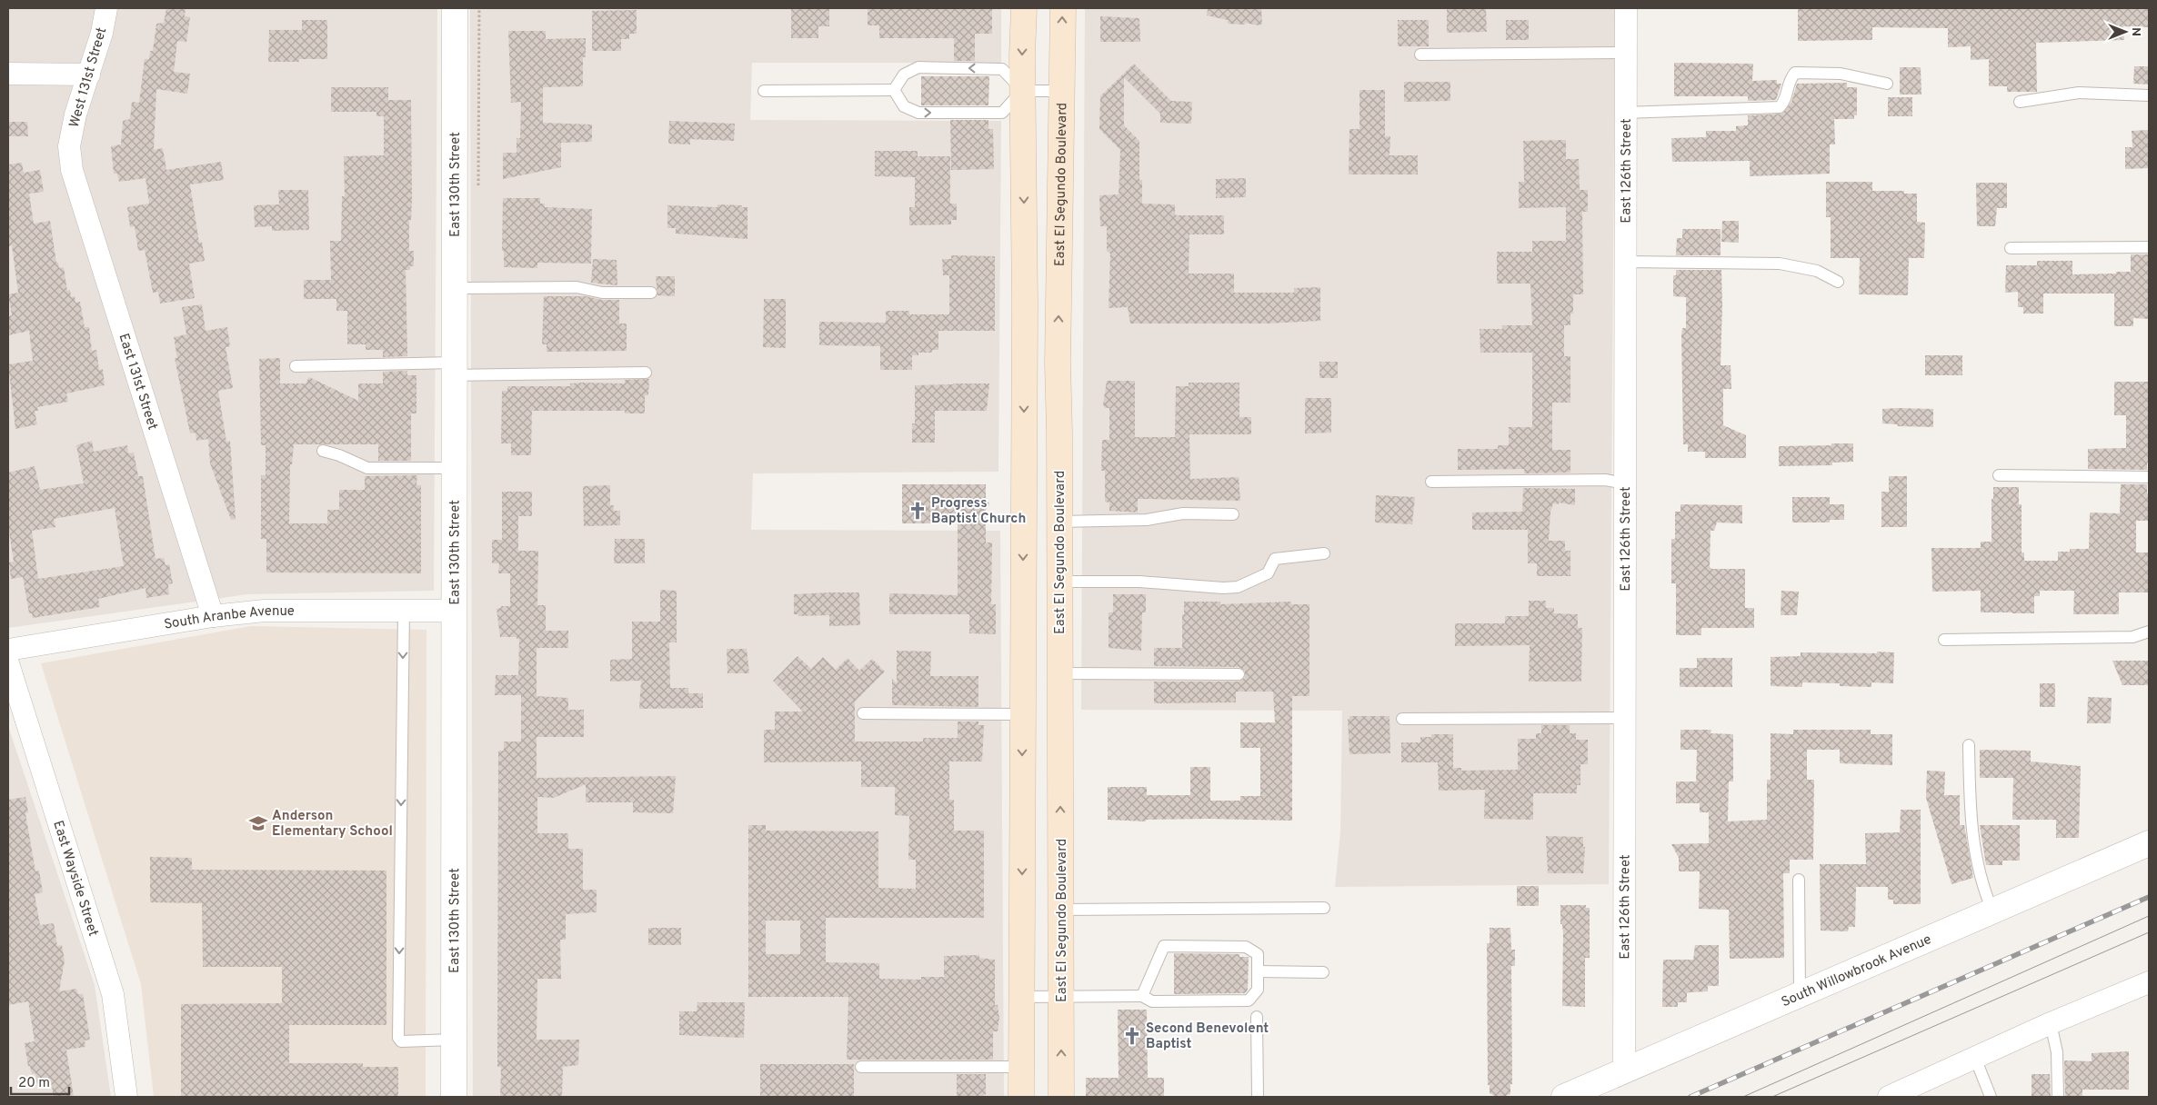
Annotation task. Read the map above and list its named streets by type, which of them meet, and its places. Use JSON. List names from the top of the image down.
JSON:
{
  "streets": {
    "main road": ["East El Segundo Boulevard"],
    "street": [
      "West 131st Street",
      "East 126th Street",
      "East 130th Street",
      "East 131st Street",
      "South Aranbe Avenue",
      "East Wayside Street",
      "South Willowbrook Avenue"
    ]
  },
  "crossings": [
    ["West 131st Street", "East 131st Street"],
    ["East 126th Street", "South Willowbrook Avenue"],
    ["East 130th Street", "South Aranbe Avenue"],
    ["East 131st Street", "South Aranbe Avenue"]
  ],
  "places": {
    "church": ["Progress Baptist Church", "Second Benevolent Baptist"],
    "school or university": ["Anderson Elementary School"]
  },
  "scale_bar": "20 m",
  "north": "right"
}
